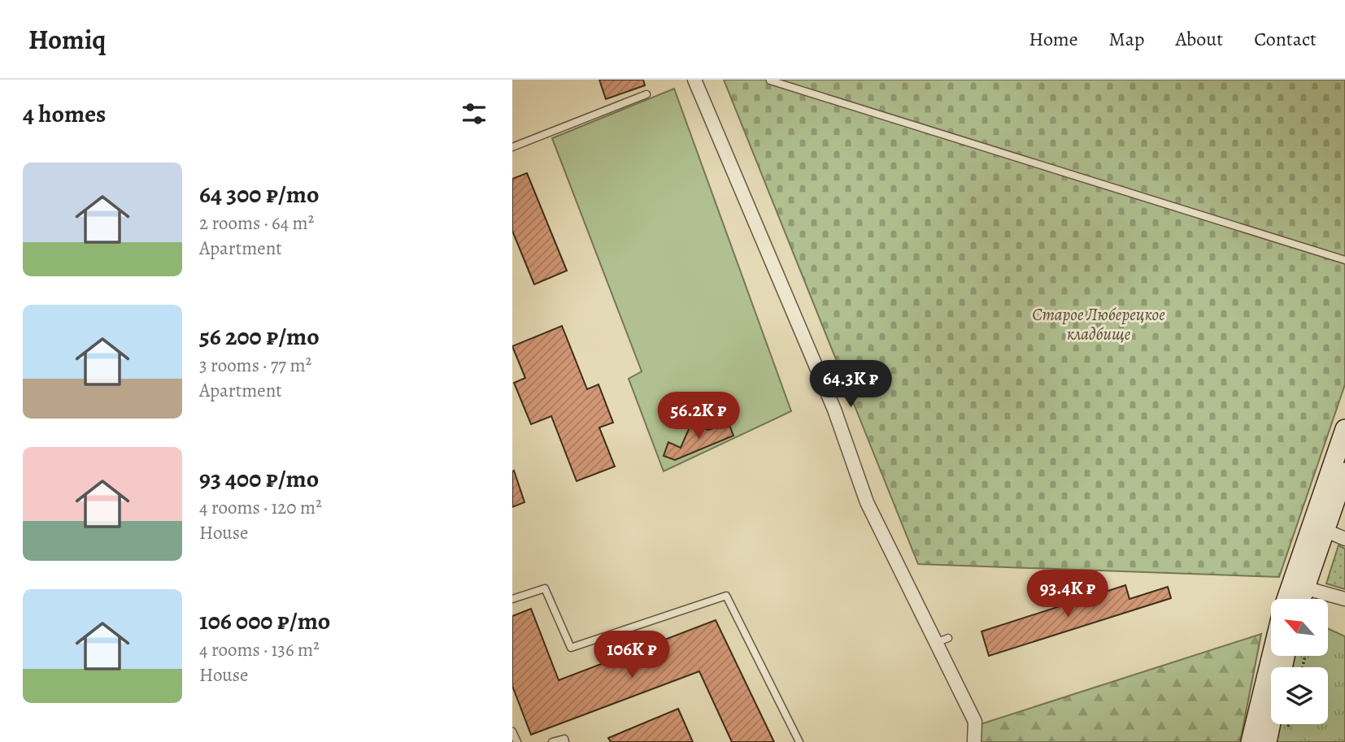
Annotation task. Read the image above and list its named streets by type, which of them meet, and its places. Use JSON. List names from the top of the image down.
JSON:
{
  "parks": ["Старое Люберецкое кладбище"],
  "north": "top left",
  "page": {
    "header": "Homiq",
    "nav": [
      "Home",
      "Map",
      "About",
      "Contact"
    ],
    "heading": "4 homes",
    "list": [
      {
        "name": "64 300 ₽/mo",
        "note": "2 rooms · 64 m² · Apartment"
      },
      {
        "name": "56 200 ₽/mo",
        "note": "3 rooms · 77 m² · Apartment"
      },
      {
        "name": "93 400 ₽/mo",
        "note": "4 rooms · 120 m² · House"
      },
      {
        "name": "106 000 ₽/mo",
        "note": "4 rooms · 136 m² · House"
      }
    ],
    "price": [
      "64.3K ₽",
      "56.2K ₽",
      "93.4K ₽",
      "106K ₽"
    ]
  }
}
